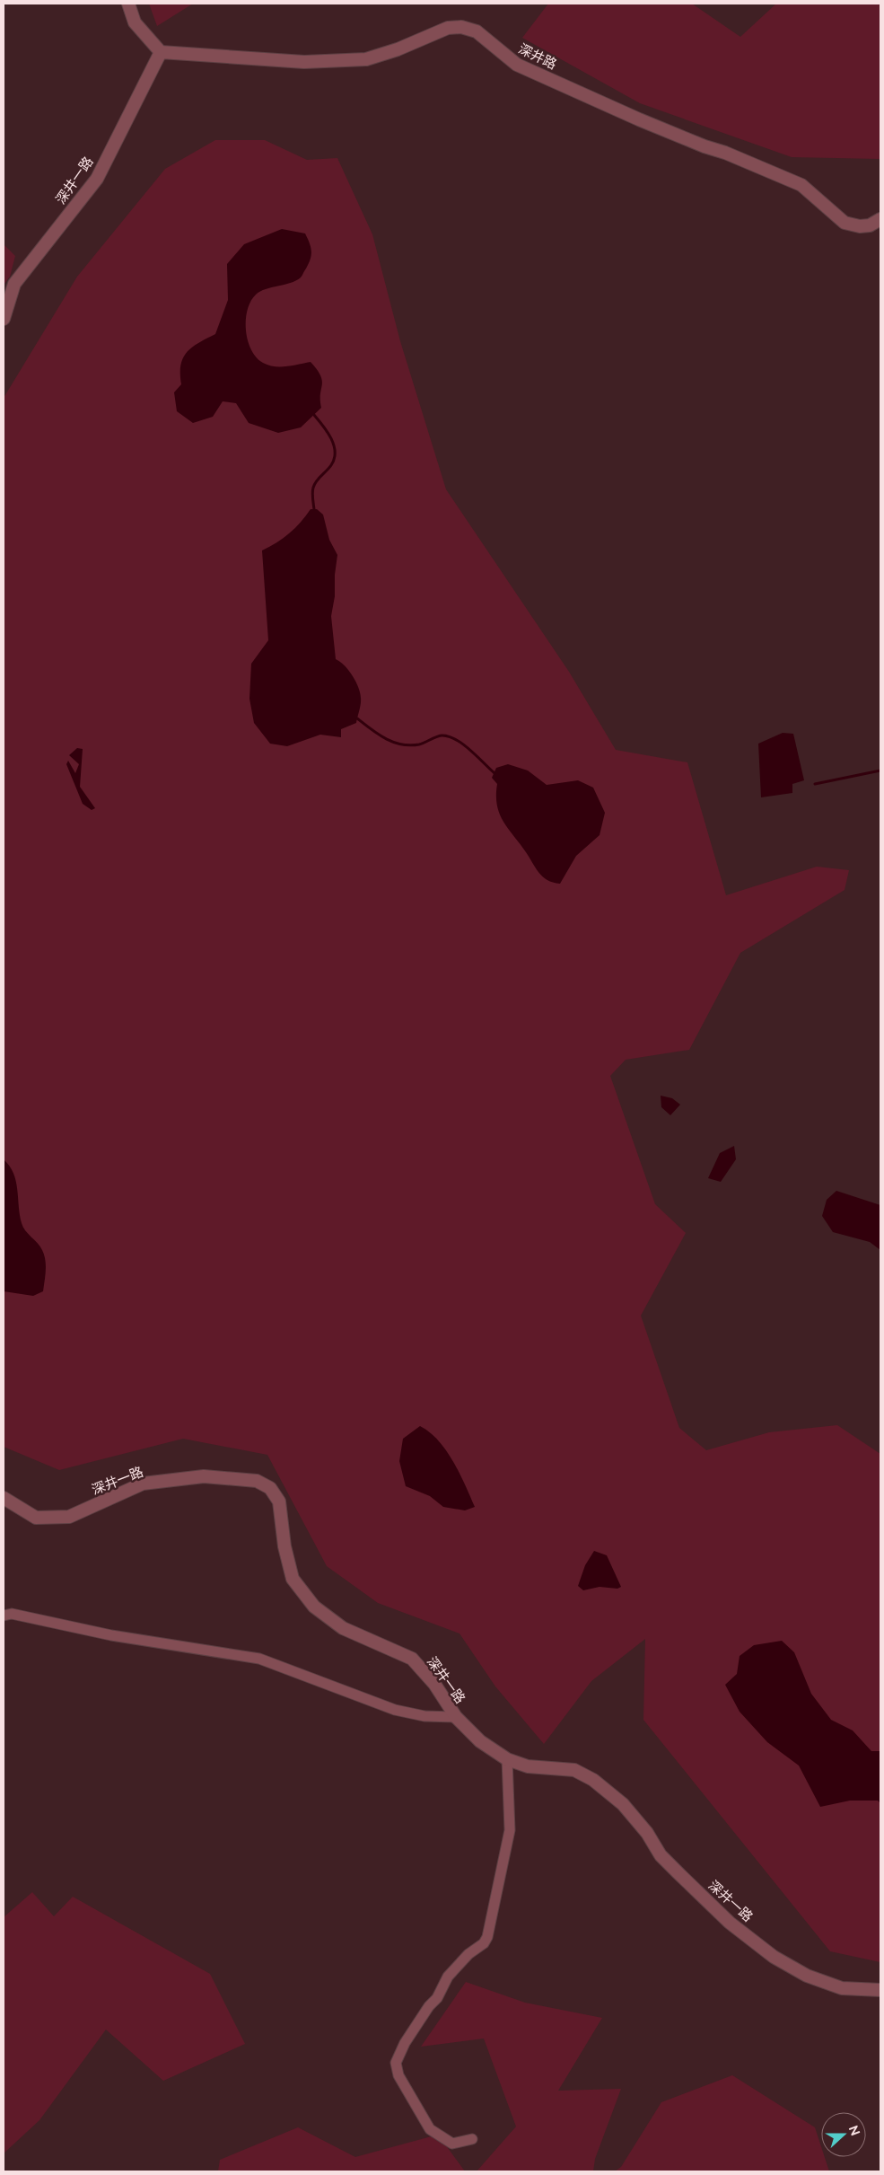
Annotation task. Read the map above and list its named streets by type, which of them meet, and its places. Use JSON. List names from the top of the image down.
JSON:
{
  "streets": {
    "street": ["深井路", "深井一路"]
  },
  "crossings": [
    ["深井路", "深井一路"]
  ],
  "north": "right"
}
